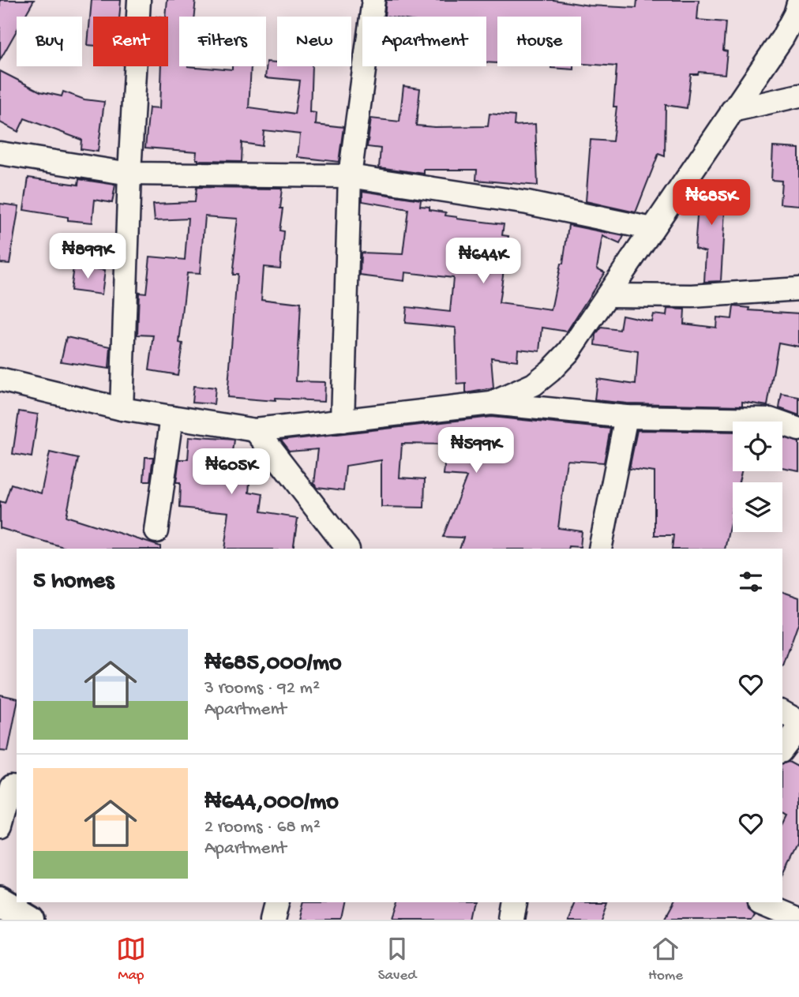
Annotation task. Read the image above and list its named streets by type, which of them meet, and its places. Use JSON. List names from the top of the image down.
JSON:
{
  "page": {
    "chip": [
      "Buy",
      "Rent",
      "Filters",
      "New",
      "Apartment",
      "House"
    ],
    "price": [
      "₦685K",
      "₦899K",
      "₦644K",
      "₦599K",
      "₦605K"
    ],
    "heading": "5 homes",
    "list": [
      {
        "name": "₦685,000/mo",
        "note": "3 rooms · 92 m² · Apartment"
      },
      {
        "name": "₦644,000/mo",
        "note": "2 rooms · 68 m² · Apartment"
      }
    ],
    "tabs": ["Map", "Saved", "Home"]
  }
}
